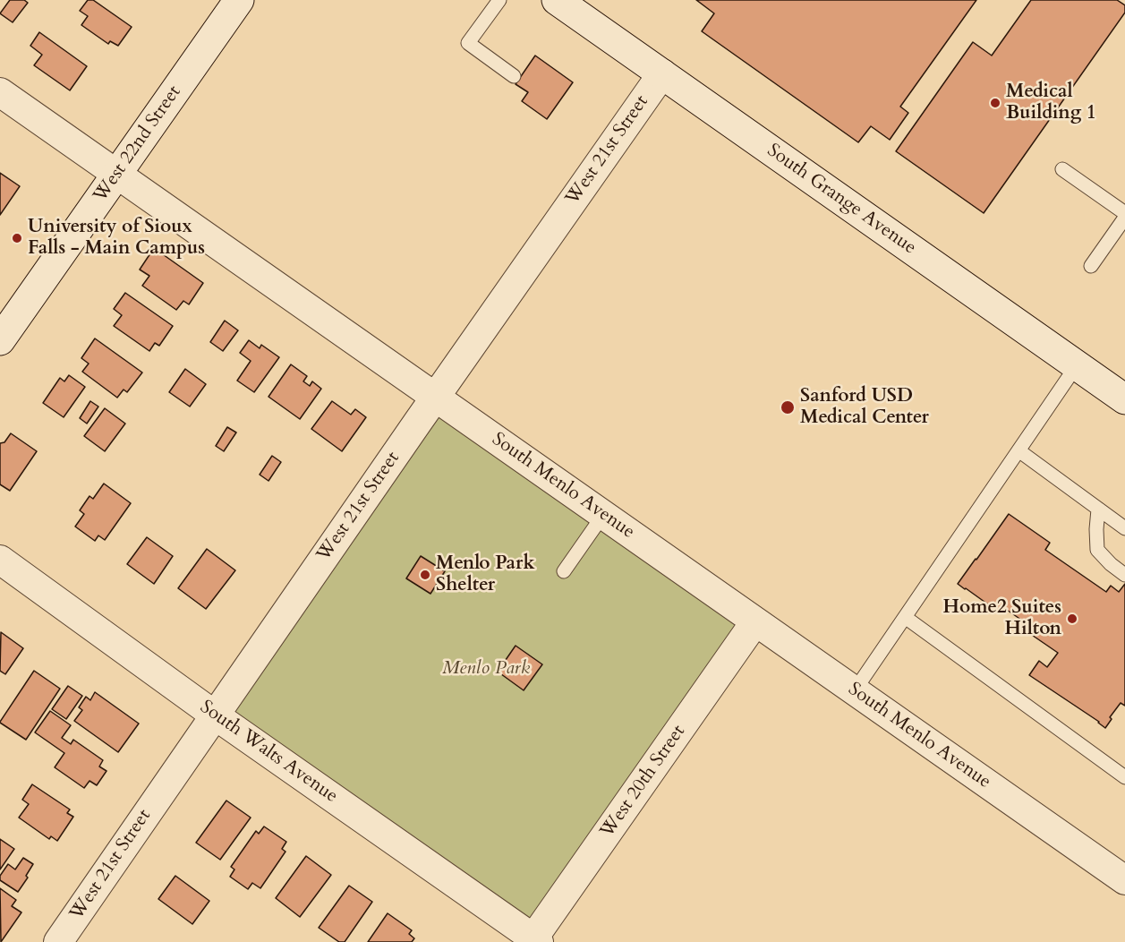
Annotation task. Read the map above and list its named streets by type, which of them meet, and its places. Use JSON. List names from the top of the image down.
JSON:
{
  "streets": {
    "street": [
      "West 22nd Street",
      "West 21st Street",
      "South Grange Avenue",
      "South Menlo Avenue",
      "South Walts Avenue",
      "West 20th Street"
    ]
  },
  "crossings": [
    ["West 22nd Street", "South Menlo Avenue"],
    ["West 21st Street", "South Grange Avenue"],
    ["West 21st Street", "South Menlo Avenue"],
    ["West 21st Street", "South Walts Avenue"],
    ["South Menlo Avenue", "West 20th Street"],
    ["South Walts Avenue", "West 20th Street"]
  ],
  "parks": ["Menlo Park"],
  "places": [
    "Medical Building 1",
    "University of Sioux Falls - Main Campus",
    "Sanford USD Medical Center",
    "Menlo Park Shelter",
    "Home2 Suites Hilton"
  ]
}
